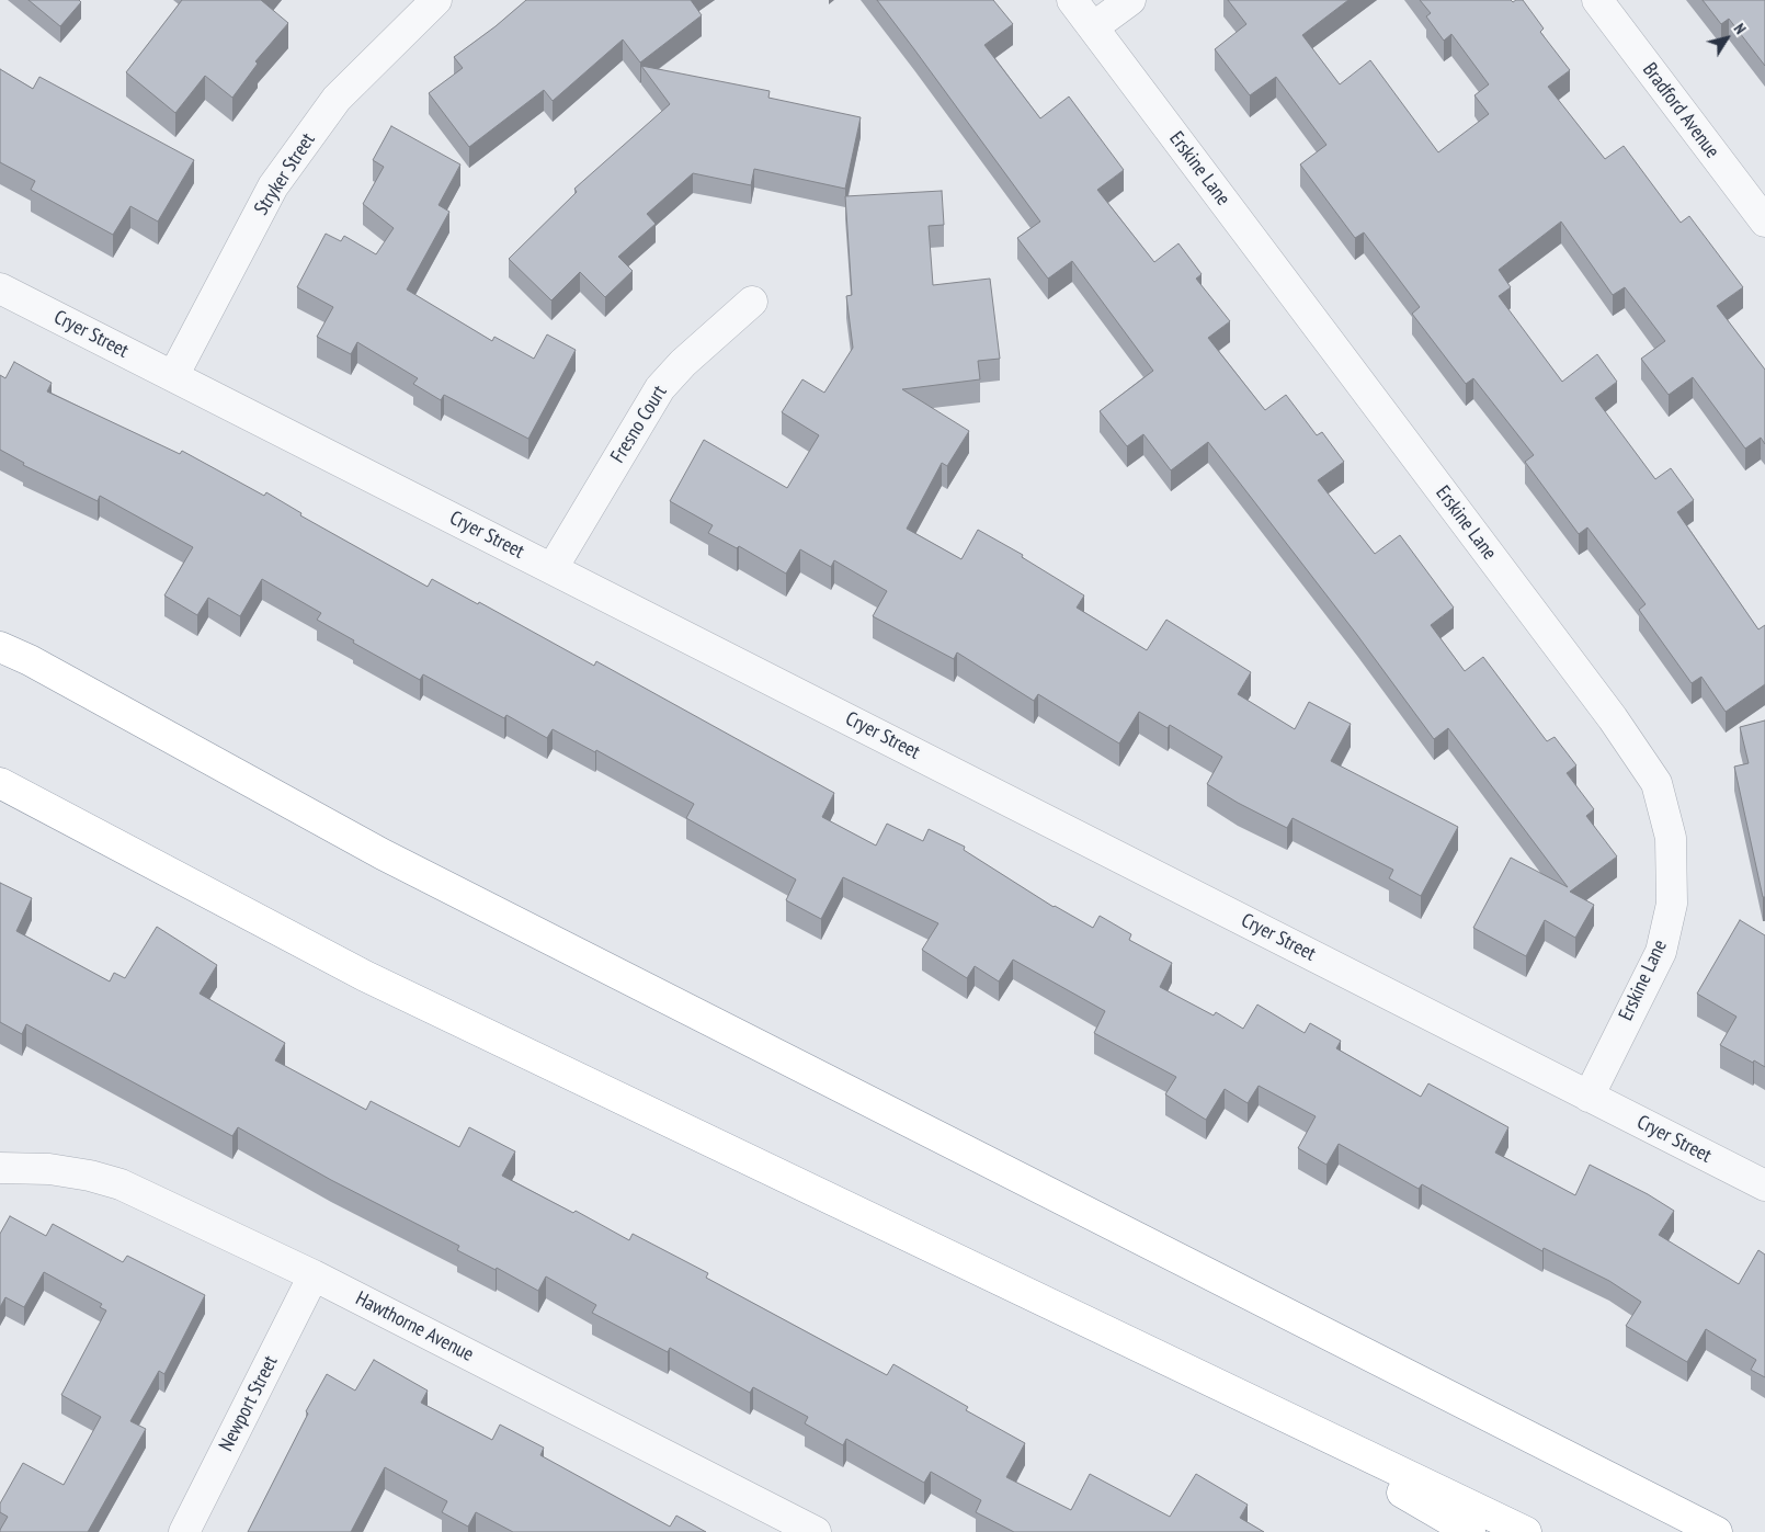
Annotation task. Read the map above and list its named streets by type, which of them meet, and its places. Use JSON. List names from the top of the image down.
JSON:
{
  "streets": {
    "street": [
      "Bradford Avenue",
      "Erskine Lane",
      "Stryker Street",
      "Cryer Street",
      "Fresno Court",
      "Hawthorne Avenue",
      "Newport Street"
    ]
  },
  "crossings": [
    ["Erskine Lane", "Cryer Street"],
    ["Stryker Street", "Cryer Street"],
    ["Cryer Street", "Fresno Court"],
    ["Hawthorne Avenue", "Newport Street"]
  ],
  "north": "top right"
}
